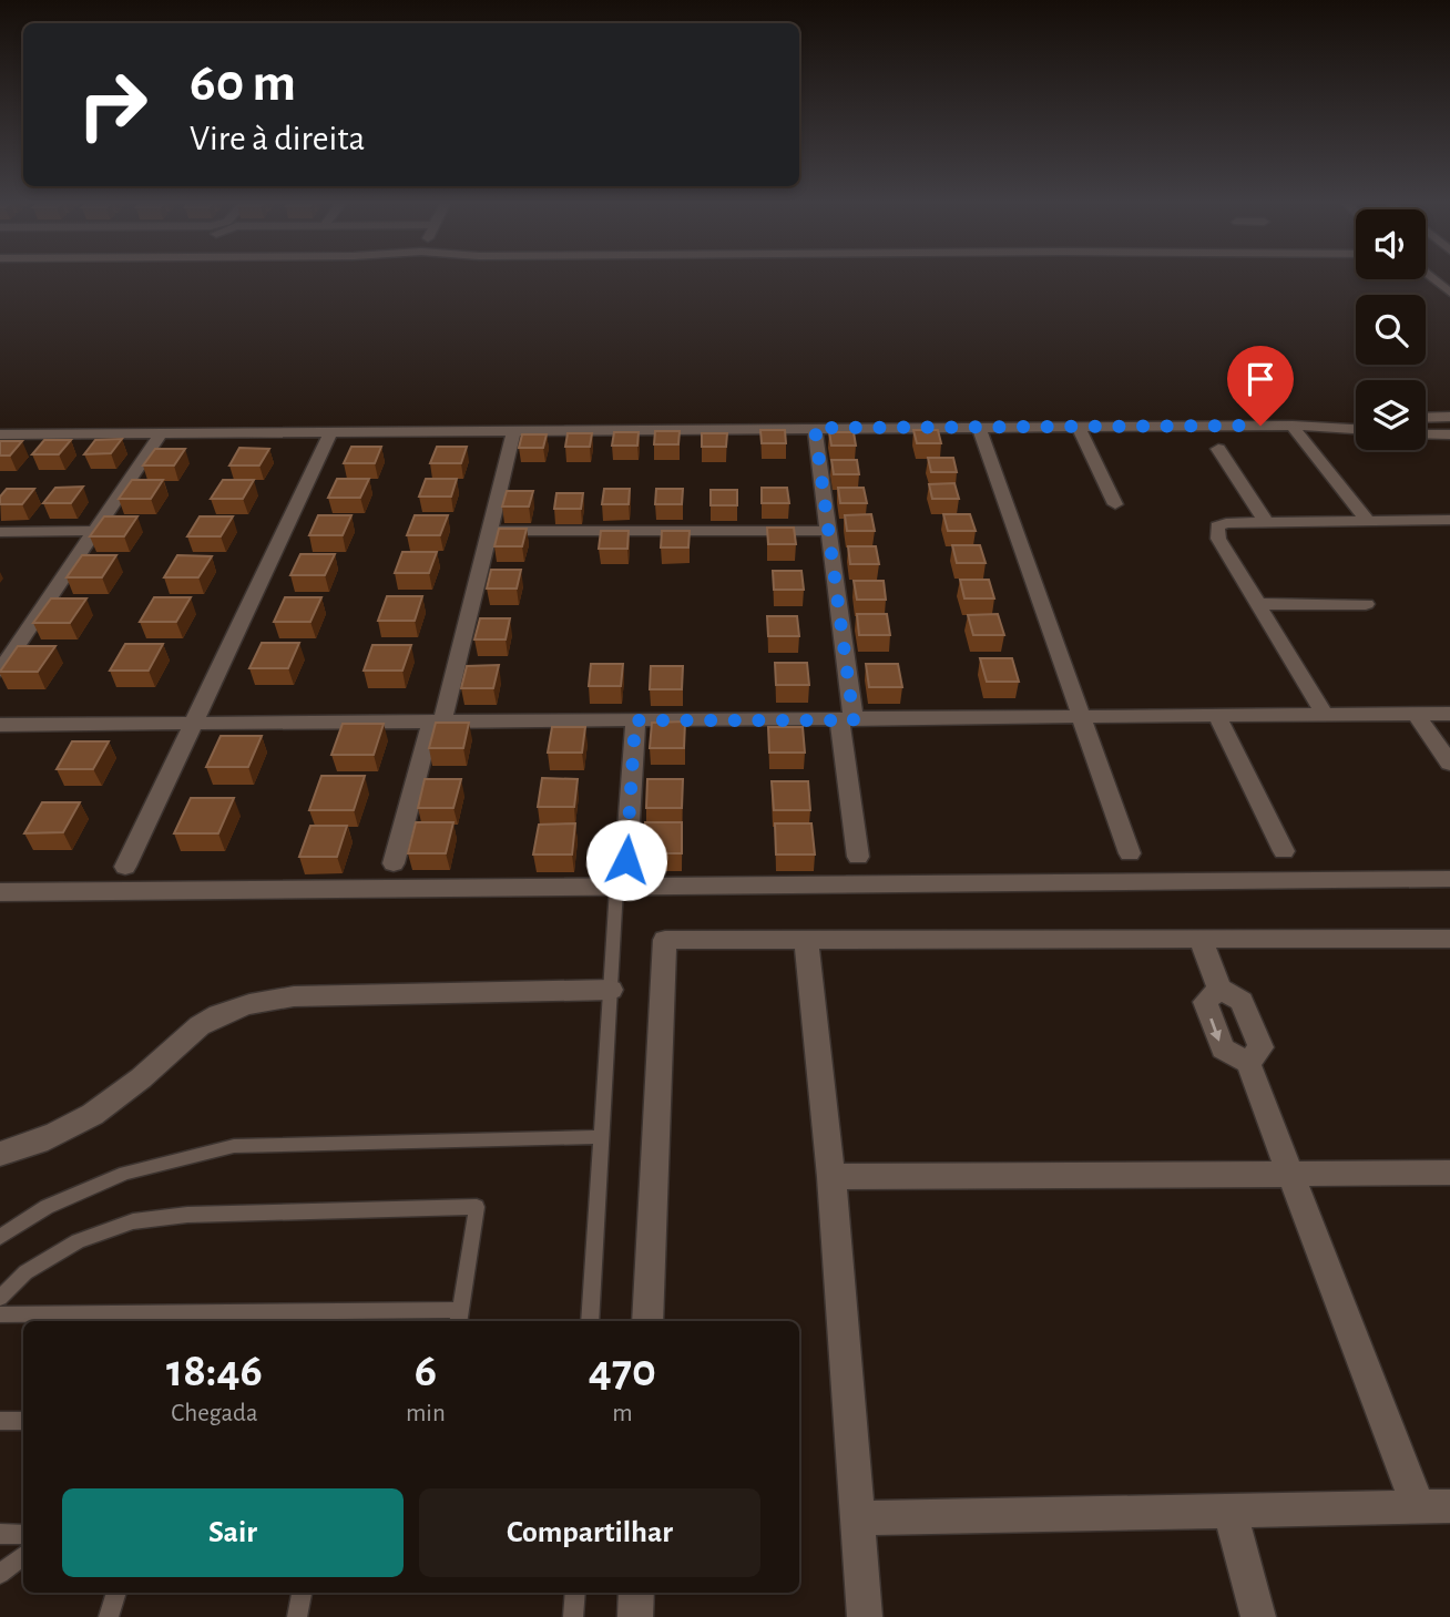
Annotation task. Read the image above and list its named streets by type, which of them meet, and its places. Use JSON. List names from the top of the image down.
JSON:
{
  "page": {
    "turn": ["60 m", "Vire à direita"],
    "eta": [
      "18:46",
      "Chegada",
      "6",
      "min",
      "470",
      "m"
    ],
    "buttons": ["Sair", "Compartilhar"]
  }
}
